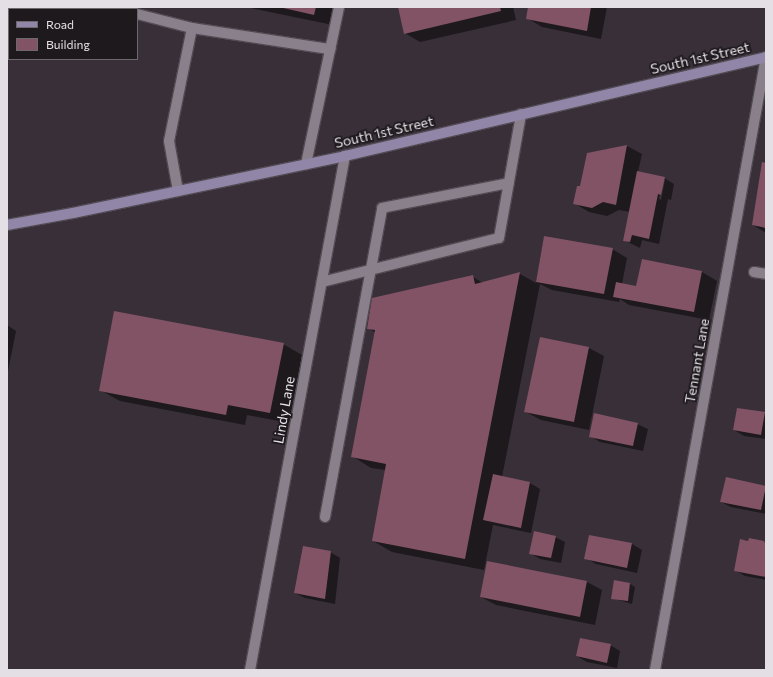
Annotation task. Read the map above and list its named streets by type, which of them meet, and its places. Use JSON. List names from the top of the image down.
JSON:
{
  "streets": {
    "main road": ["South 1st Street"],
    "street": ["Tennant Lane", "Lindy Lane"]
  },
  "crossings": [
    ["South 1st Street", "Tennant Lane"],
    ["South 1st Street", "Lindy Lane"]
  ],
  "legend": ["Road", "Building"]
}
